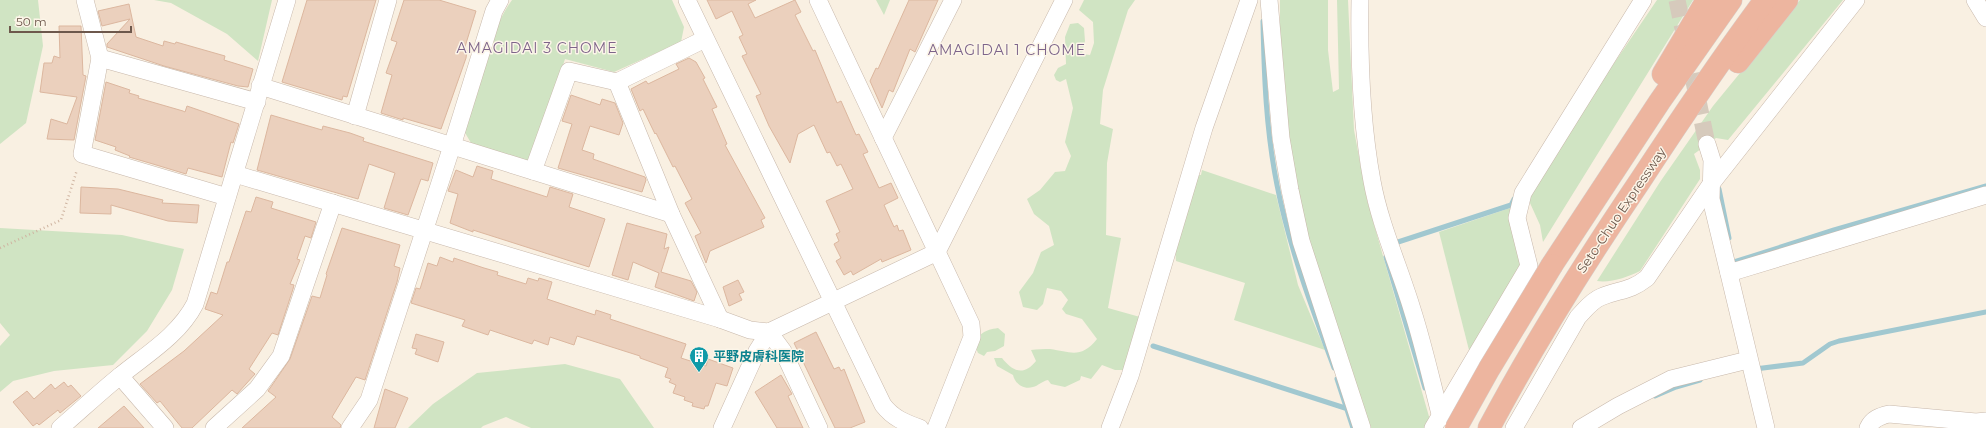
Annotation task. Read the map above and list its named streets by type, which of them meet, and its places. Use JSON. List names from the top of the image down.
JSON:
{
  "streets": {
    "highway": ["Seto-Chuo Expressway"]
  },
  "districts": ["AMAGIDAI 3 CHOME", "AMAGIDAI 1 CHOME"],
  "places": {
    "building": ["平野皮膚科医院"]
  },
  "scale_bar": "50 m"
}
